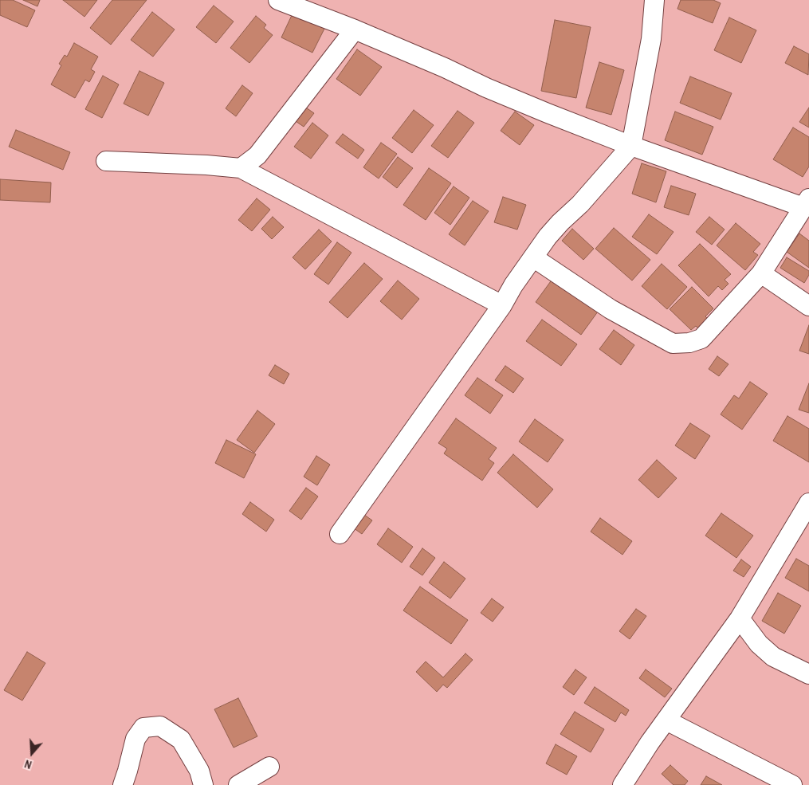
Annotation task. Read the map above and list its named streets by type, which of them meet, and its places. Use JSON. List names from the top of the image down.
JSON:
{
  "north": "bottom"
}
